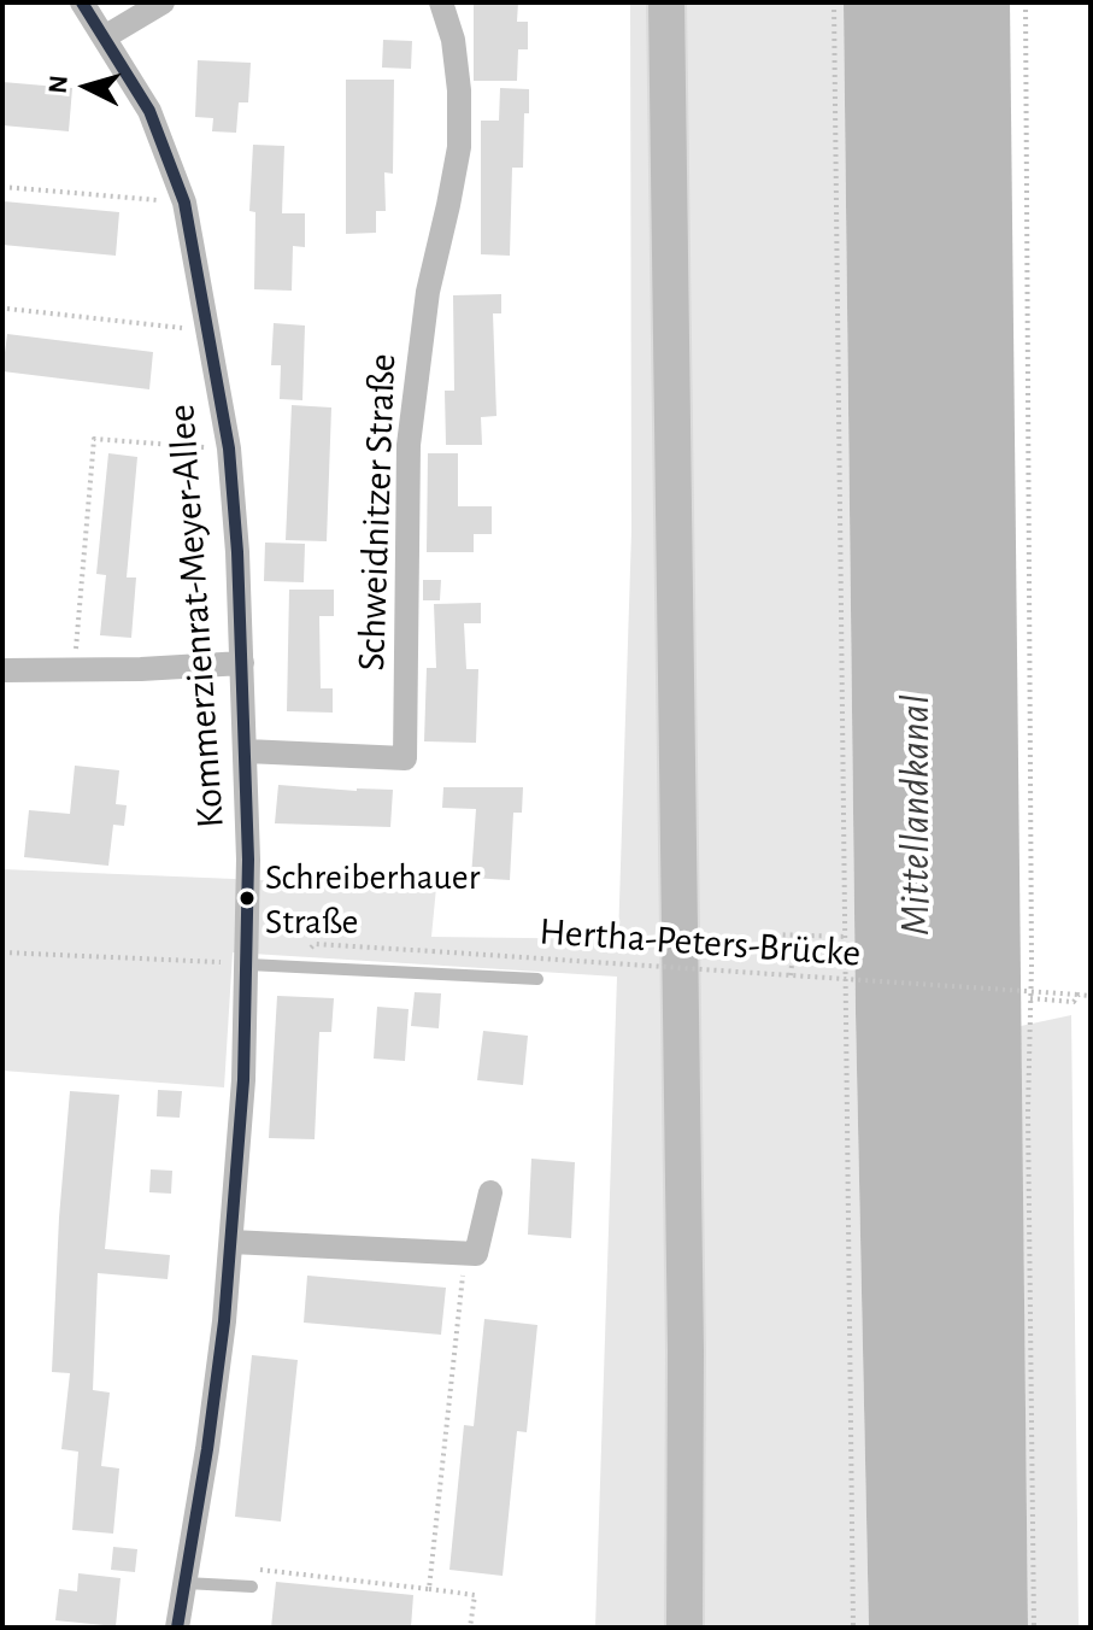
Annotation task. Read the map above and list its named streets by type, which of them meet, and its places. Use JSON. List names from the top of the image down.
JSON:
{
  "streets": {
    "street": ["Schweidnitzer Straße", "Kommerzienrat-Meyer-Allee"],
    "path": ["Hertha-Peters-Brücke"]
  },
  "crossings": [
    ["Schweidnitzer Straße", "Kommerzienrat-Meyer-Allee"]
  ],
  "water": ["Mittellandkanal"],
  "places": ["Schreiberhauer Straße"],
  "north": "left"
}
